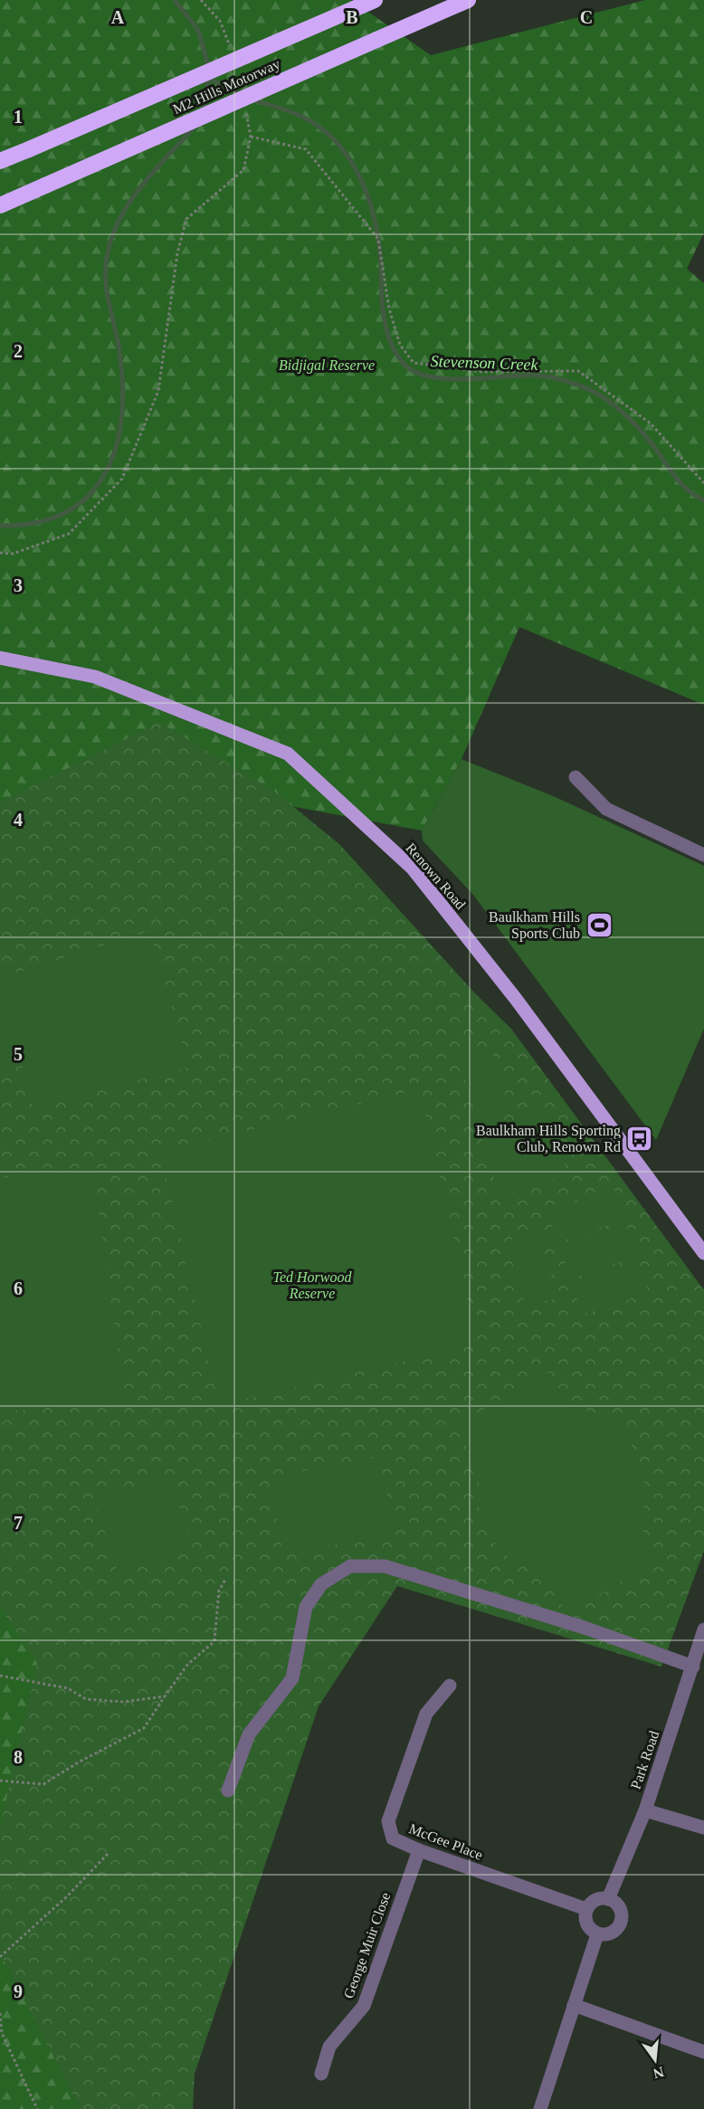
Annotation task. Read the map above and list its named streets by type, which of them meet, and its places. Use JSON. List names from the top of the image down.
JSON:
{
  "streets": {
    "highway": ["M2 Hills Motorway"],
    "main road": ["Renown Road"],
    "street": ["Park Road", "McGee Place", "George Muir Close"]
  },
  "crossings": [
    ["Park Road", "McGee Place"],
    ["McGee Place", "George Muir Close"]
  ],
  "water": ["Stevenson Creek"],
  "parks": ["Bidjigal Reserve", "Ted Horwood Reserve"],
  "places": {
    "sports": ["Baulkham Hills Sports Club"],
    "bus stop": ["Baulkham Hills Sporting Club, Renown Rd"]
  },
  "north": "bottom",
  "grid": {
    "columns": ["A", "B", "C"],
    "rows": [
      "1",
      "2",
      "3",
      "4",
      "5",
      "6",
      "7",
      "8",
      "9"
    ]
  }
}
